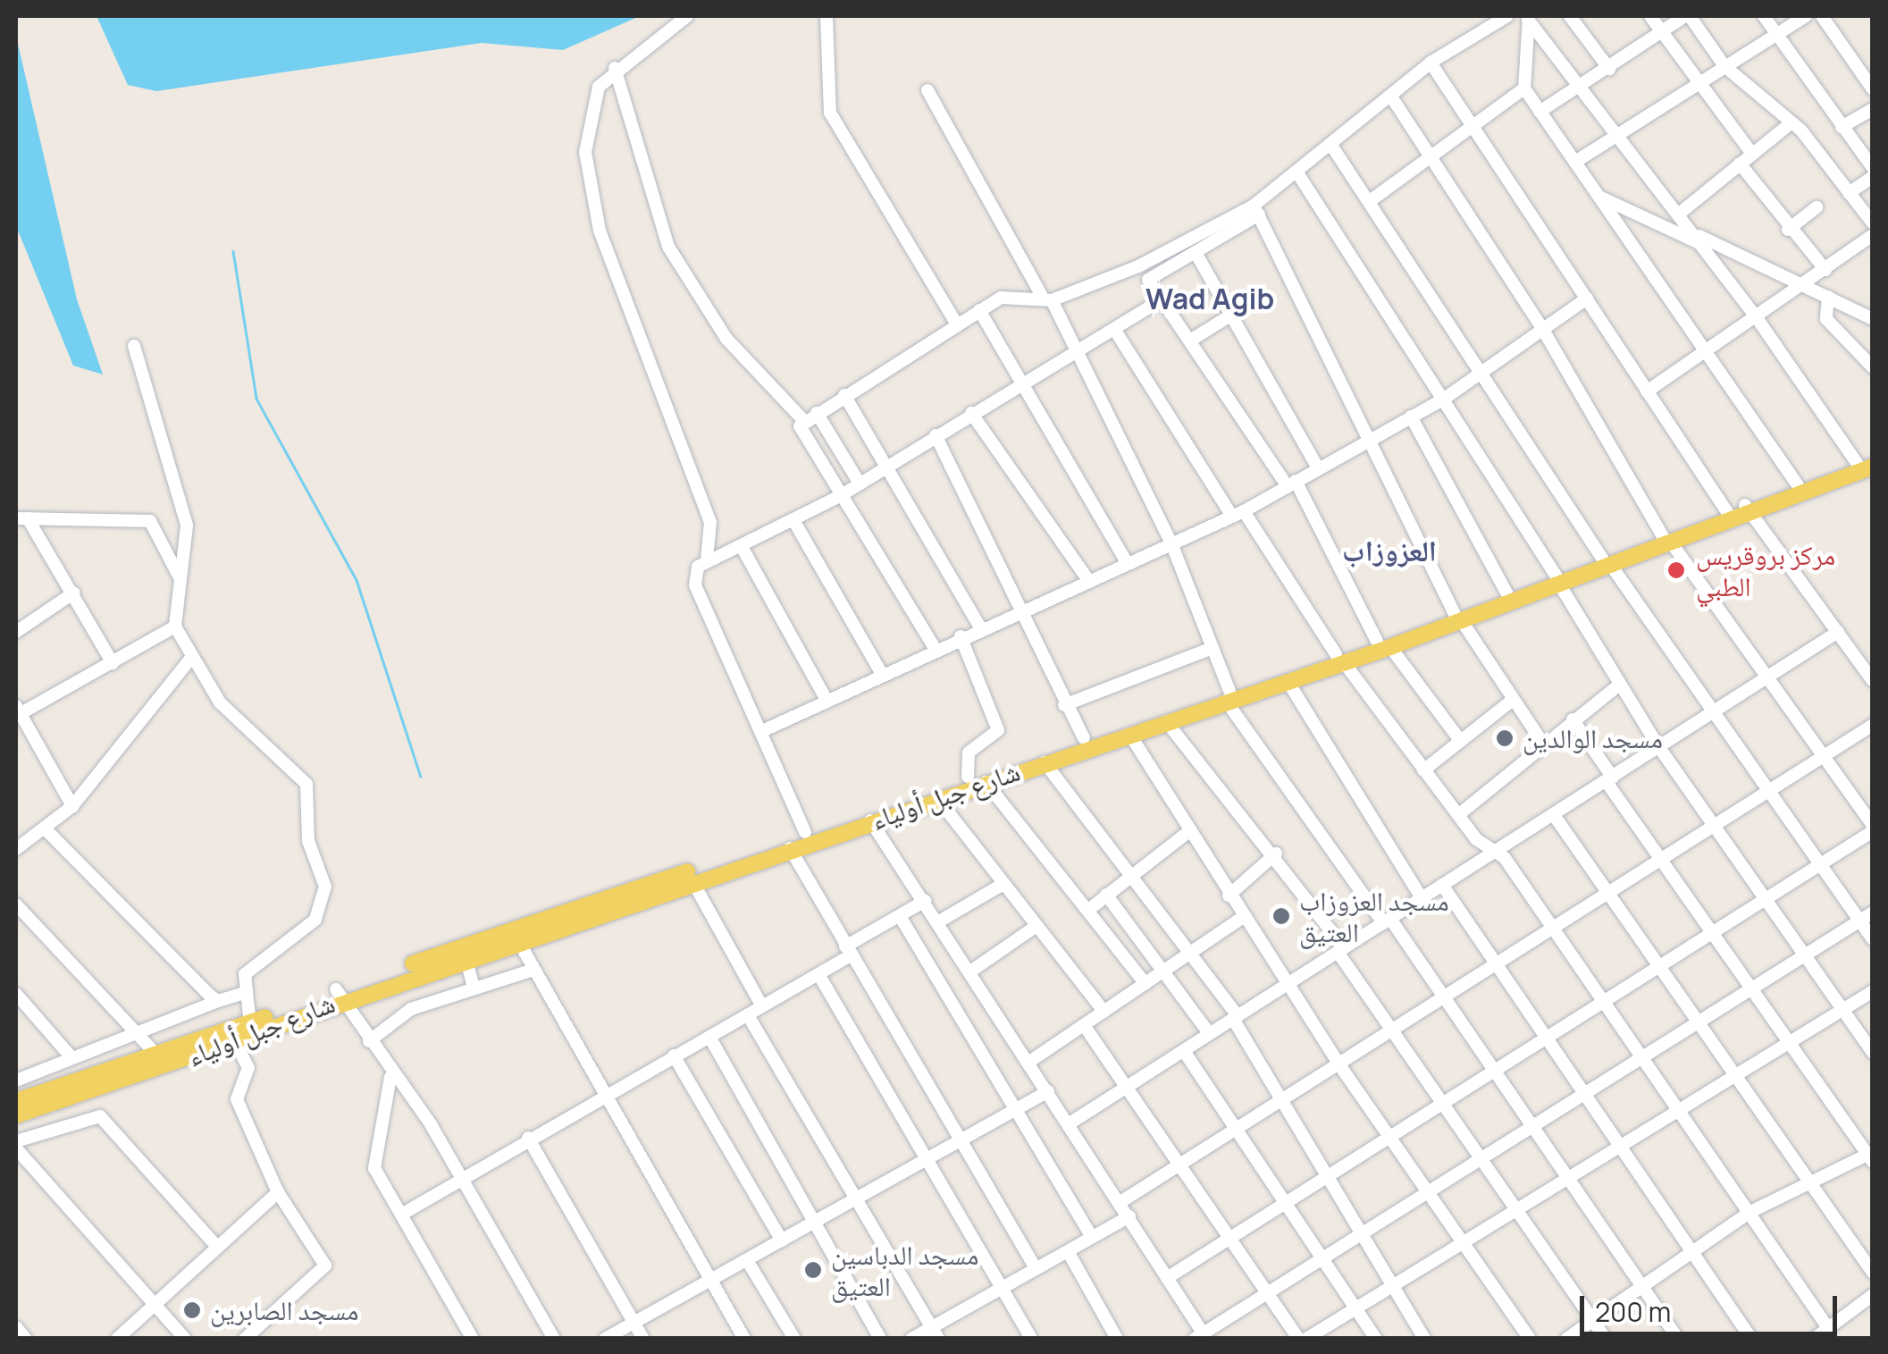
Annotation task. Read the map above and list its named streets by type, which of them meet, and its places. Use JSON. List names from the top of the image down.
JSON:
{
  "streets": {
    "main road": ["شارع جبل أولياء"]
  },
  "districts": ["Wad Agib", "العزوزاب"],
  "places": [
    "مركز بروقريس الطبي",
    "مسجد الوالدين",
    "مسجد العزوزاب العتيق",
    "مسجد الدباسين العتيق",
    "مسجد الصابرين"
  ],
  "scale_bar": "200 m"
}
